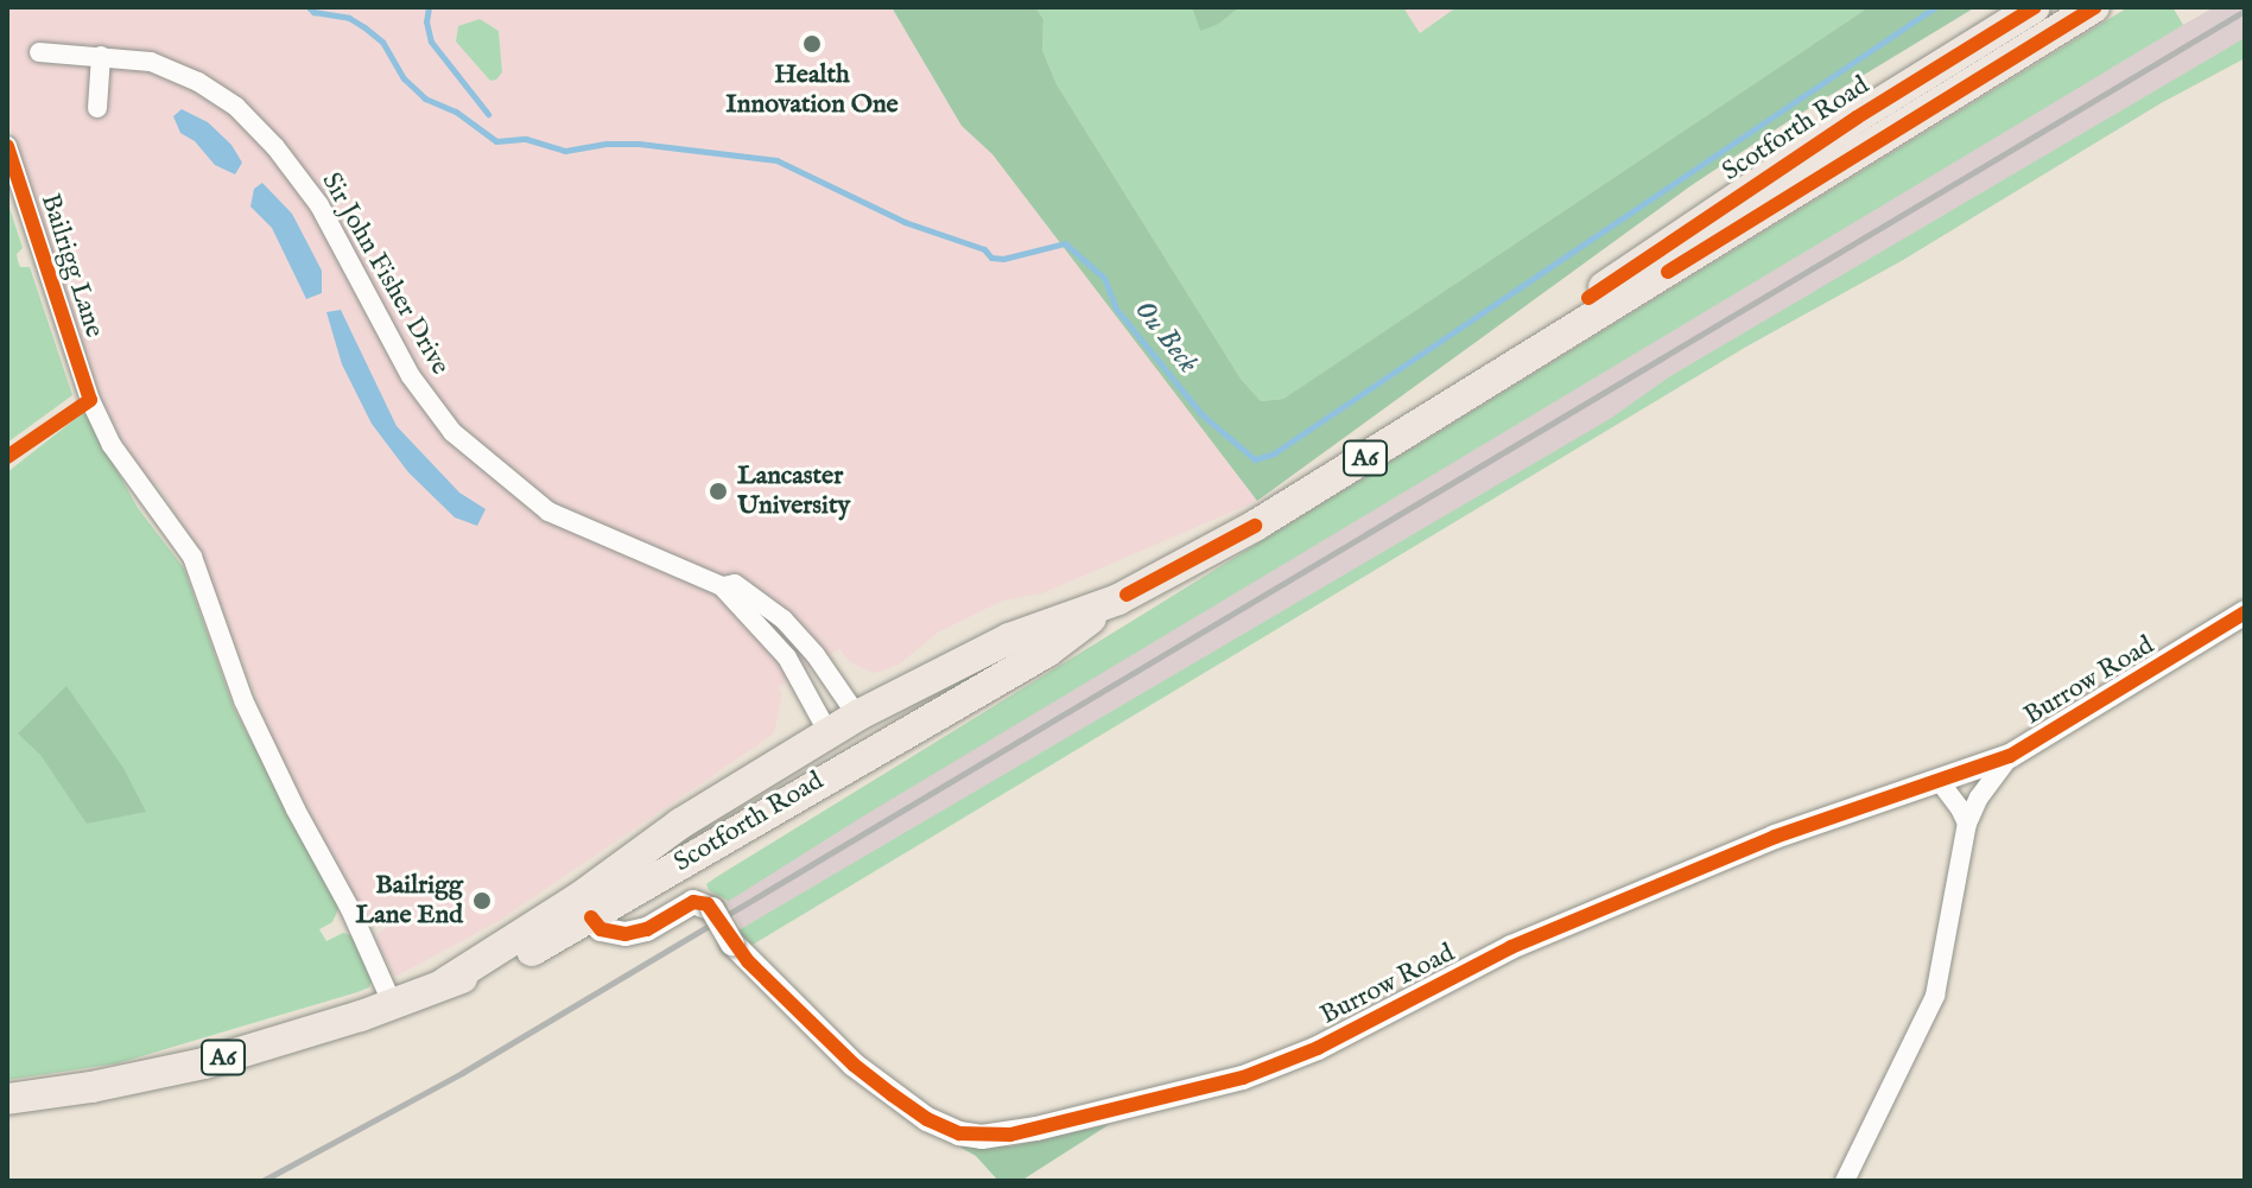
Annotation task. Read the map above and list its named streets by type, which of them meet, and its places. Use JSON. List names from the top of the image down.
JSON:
{
  "streets": {
    "main road": ["Scotforth Road", "A6"],
    "street": ["Bailrigg Lane", "Sir John Fisher Drive", "Burrow Road"]
  },
  "crossings": [
    ["Scotforth Road", "Bailrigg Lane"],
    ["Scotforth Road", "Sir John Fisher Drive"],
    ["Scotforth Road", "Burrow Road"]
  ],
  "water": ["Ou Beck"],
  "places": ["Health Innovation One", "Lancaster University", "Bailrigg Lane End"]
}
